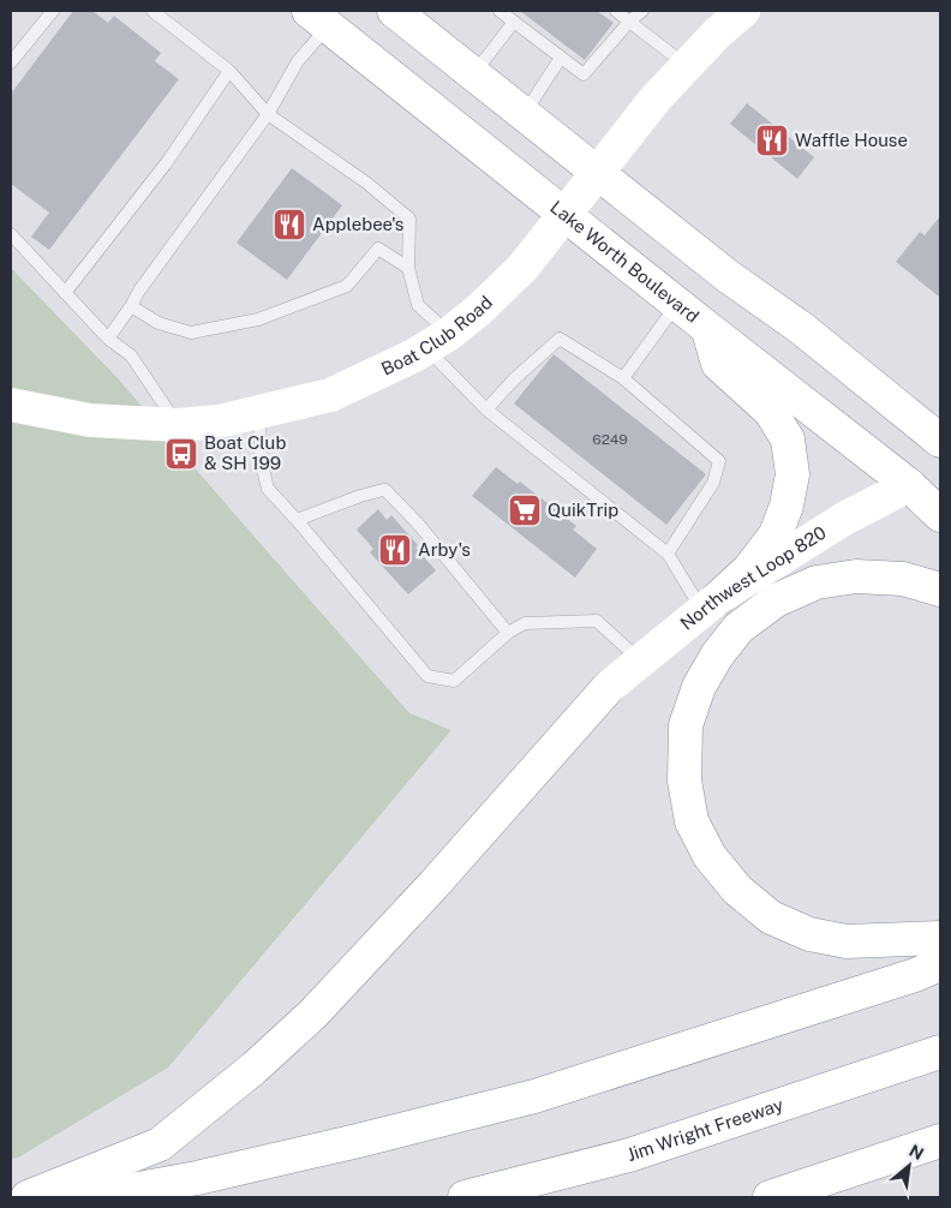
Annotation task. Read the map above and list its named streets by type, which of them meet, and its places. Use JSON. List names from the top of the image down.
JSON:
{
  "streets": {
    "main road": [
      "Lake Worth Boulevard",
      "Boat Club Road",
      "Northwest Loop 820",
      "Jim Wright Freeway"
    ]
  },
  "crossings": [
    ["Lake Worth Boulevard", "Boat Club Road"],
    ["Lake Worth Boulevard", "Northwest Loop 820"]
  ],
  "places": {
    "restaurant": ["Waffle House", "Applebee's", "Arby's"],
    "bus stop": ["Boat Club & SH 199"],
    "supermarket": ["QuikTrip"]
  },
  "house_numbers": ["6249"],
  "north": "top right"
}
